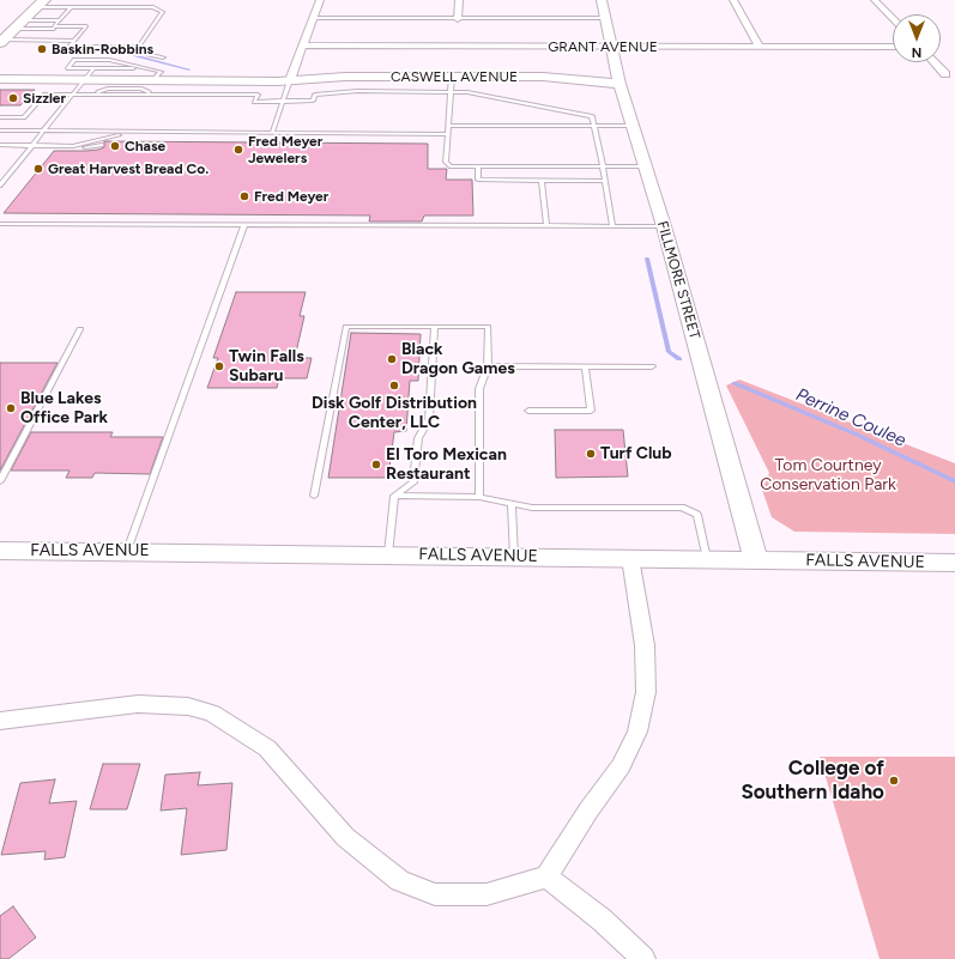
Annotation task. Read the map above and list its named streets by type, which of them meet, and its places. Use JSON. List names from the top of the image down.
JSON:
{
  "streets": {
    "street": [
      "GRANT AVENUE",
      "CASWELL AVENUE",
      "FILLMORE STREET",
      "FALLS AVENUE"
    ]
  },
  "crossings": [
    ["GRANT AVENUE", "FILLMORE STREET"],
    ["CASWELL AVENUE", "FILLMORE STREET"],
    ["FILLMORE STREET", "FALLS AVENUE"]
  ],
  "water": ["Perrine Coulee"],
  "parks": ["Tom Courtney Conservation Park"],
  "places": [
    "Baskin-Robbins",
    "Sizzler",
    "Chase",
    "Fred Meyer Jewelers",
    "Great Harvest Bread Co.",
    "Fred Meyer",
    "Black Dragon Games",
    "Twin Falls Subaru",
    "Disk Golf Distribution Center, LLC",
    "Blue Lakes Office Park",
    "Turf Club",
    "El Toro Mexican Restaurant",
    "College of Southern Idaho"
  ],
  "north": "bottom"
}
